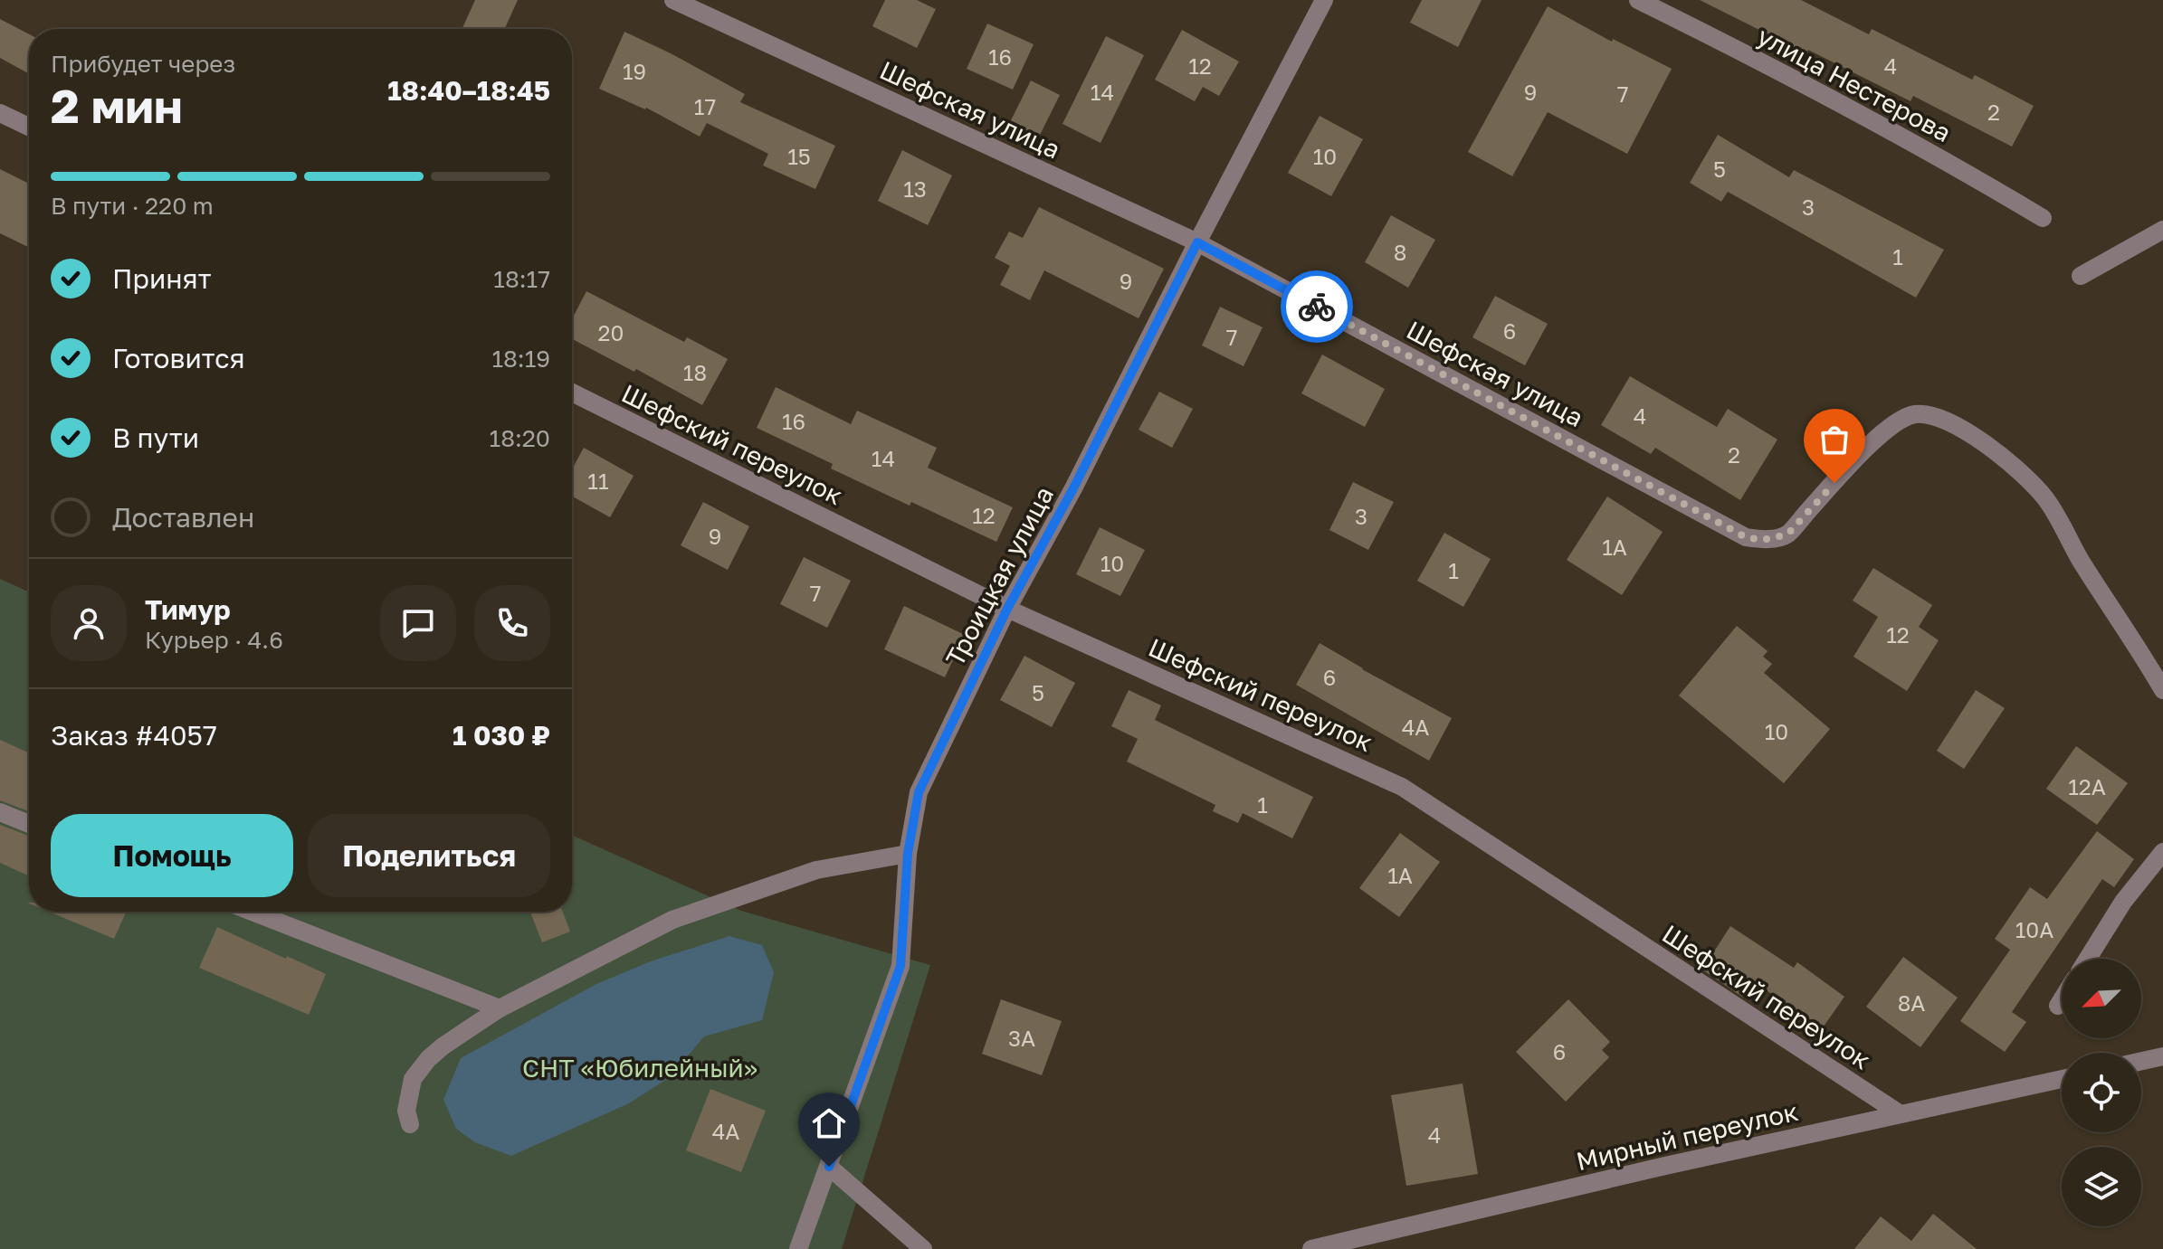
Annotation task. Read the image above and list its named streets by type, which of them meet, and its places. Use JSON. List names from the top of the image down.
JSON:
{
  "streets": {
    "street": [
      "улица Нестерова",
      "Шефская улица",
      "Шефский переулок",
      "Троицкая улица",
      "Мирный переулок"
    ]
  },
  "crossings": [
    ["Шефская улица", "Троицкая улица"],
    ["Шефский переулок", "Троицкая улица"],
    ["Шефский переулок", "Мирный переулок"]
  ],
  "parks": ["СНТ «Юбилейный»"],
  "house_numbers": [
    "16",
    "12",
    "4",
    "19",
    "14",
    "9",
    "7",
    "17",
    "2",
    "15",
    "10",
    "5",
    "13",
    "3",
    "8",
    "1",
    "9",
    "6",
    "20",
    "7",
    "18",
    "4",
    "16",
    "2",
    "14",
    "11",
    "12",
    "3",
    "9",
    "1А",
    "10",
    "1",
    "7",
    "12",
    "6",
    "5",
    "4А",
    "10",
    "12А",
    "1",
    "1А",
    "10А",
    "8А",
    "3А",
    "6",
    "4А",
    "4"
  ],
  "north": "bottom left",
  "page": {
    "heading": ["2 мин", "Прибудет через", "18:40–18:45"],
    "panel": [
      "Тимур",
      "Курьер · 4.6",
      "Заказ #4057",
      "1 030 ₽"
    ],
    "bar": "В пути · 220 m",
    "list": [
      ["Принят", "18:17"],
      ["Готовится", "18:19"],
      ["В пути", "18:20"],
      "Доставлен"
    ],
    "buttons": ["Помощь", "Поделиться"]
  }
}
